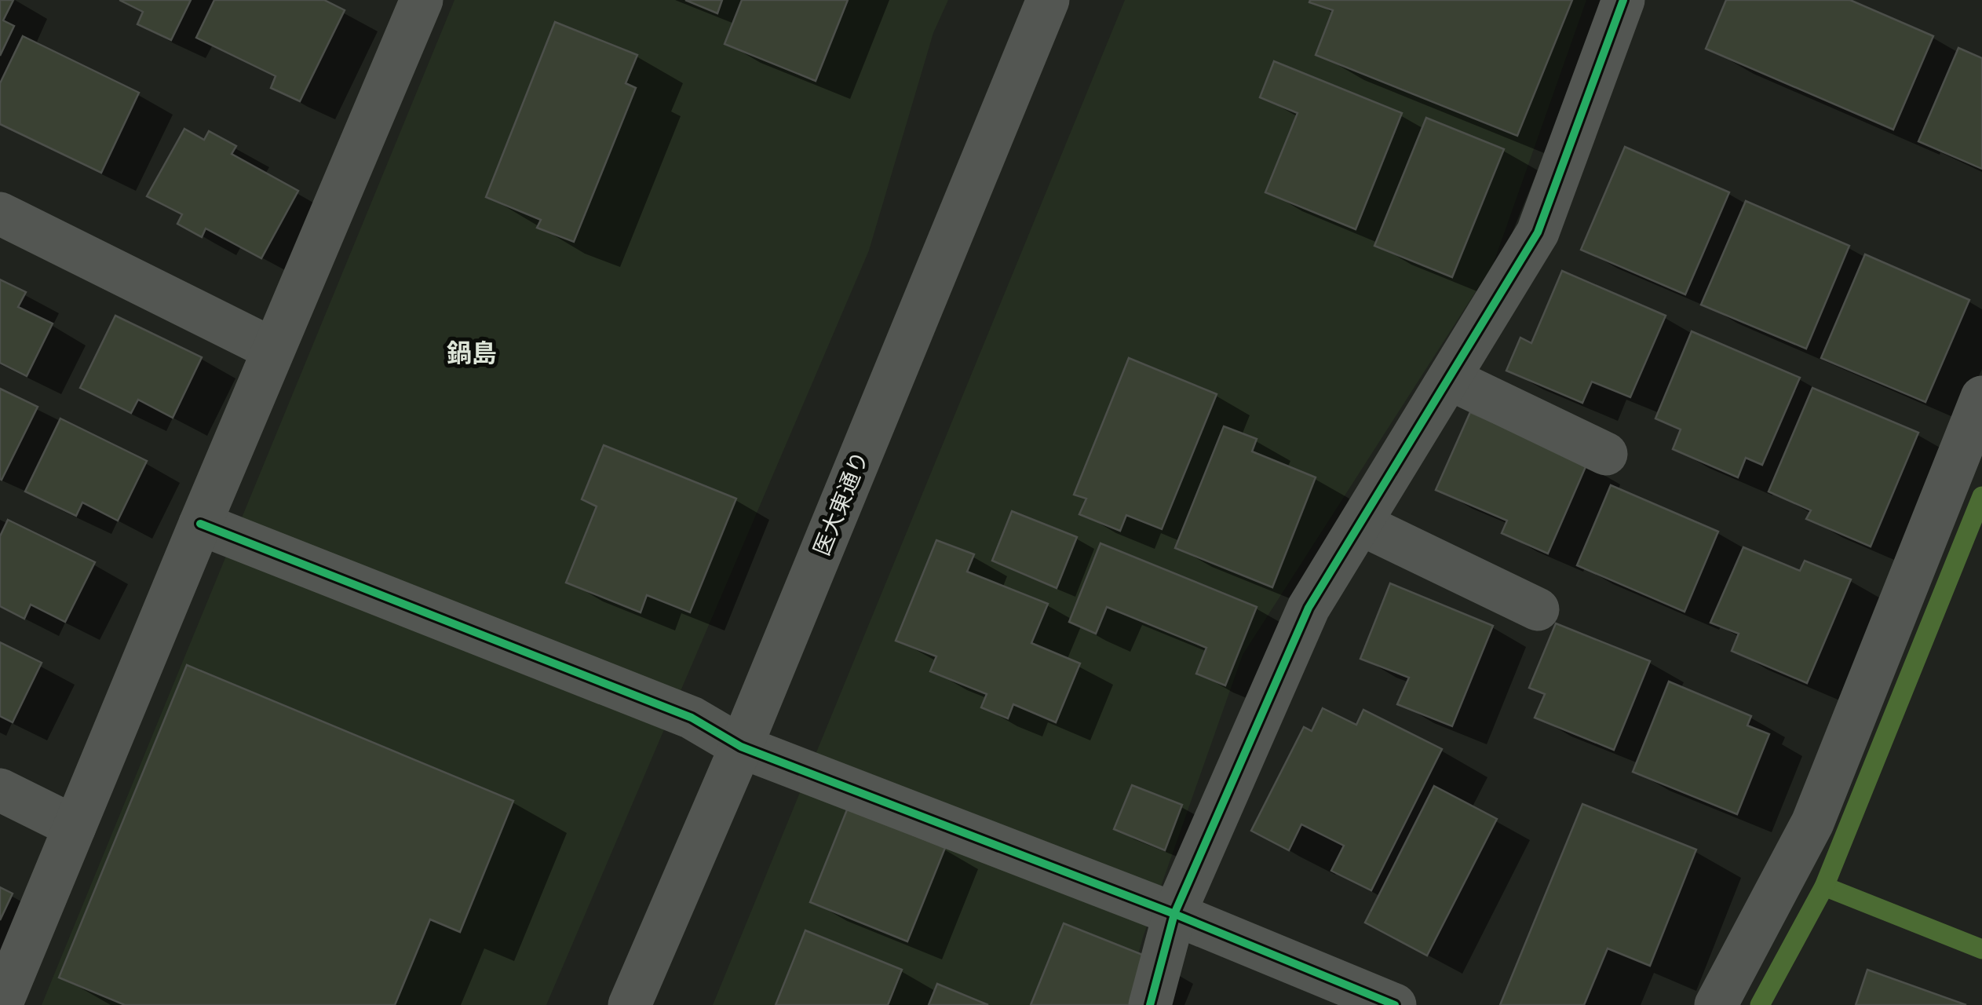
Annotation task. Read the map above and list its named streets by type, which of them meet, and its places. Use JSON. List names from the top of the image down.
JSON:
{
  "streets": {
    "street": ["医大東通り"]
  },
  "districts": ["鍋島"]
}
